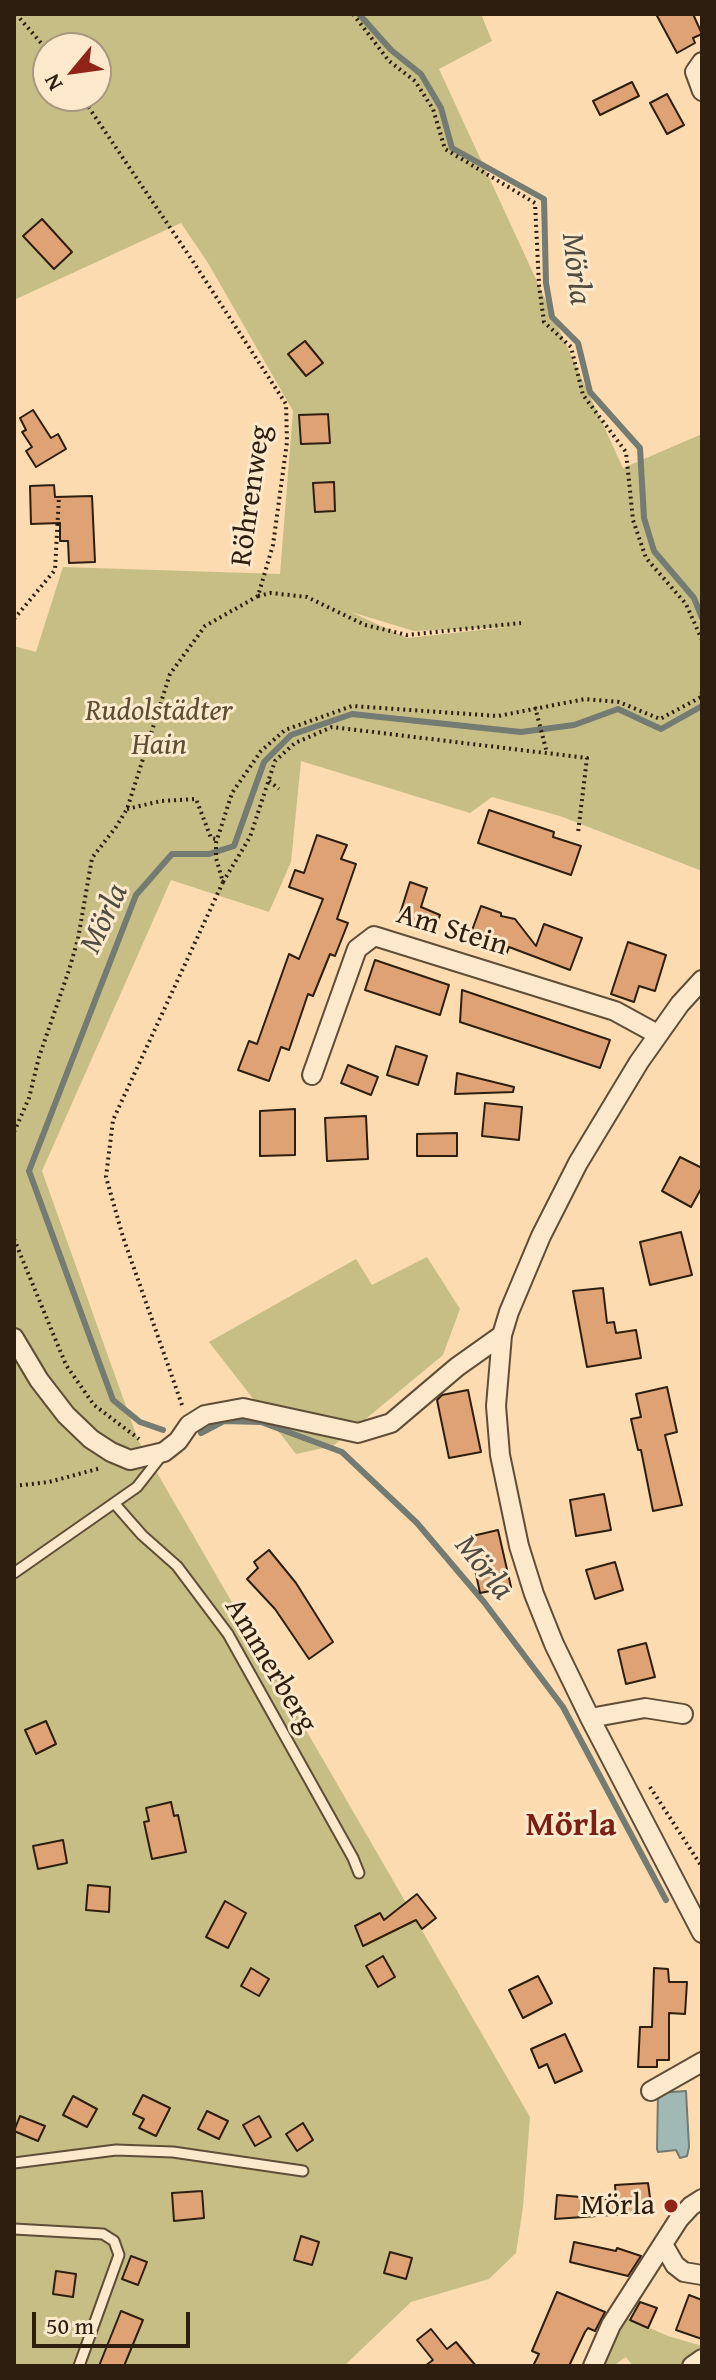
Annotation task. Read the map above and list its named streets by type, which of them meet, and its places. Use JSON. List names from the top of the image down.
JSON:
{
  "streets": {
    "street": ["Am Stein"],
    "lane": ["Ammerberg"],
    "path": ["Röhrenweg"]
  },
  "districts": ["Mörla"],
  "water": ["Mörla"],
  "parks": ["Rudolstädter Hain"],
  "places": ["Mörla"],
  "scale_bar": "50 m",
  "north": "bottom left"
}
